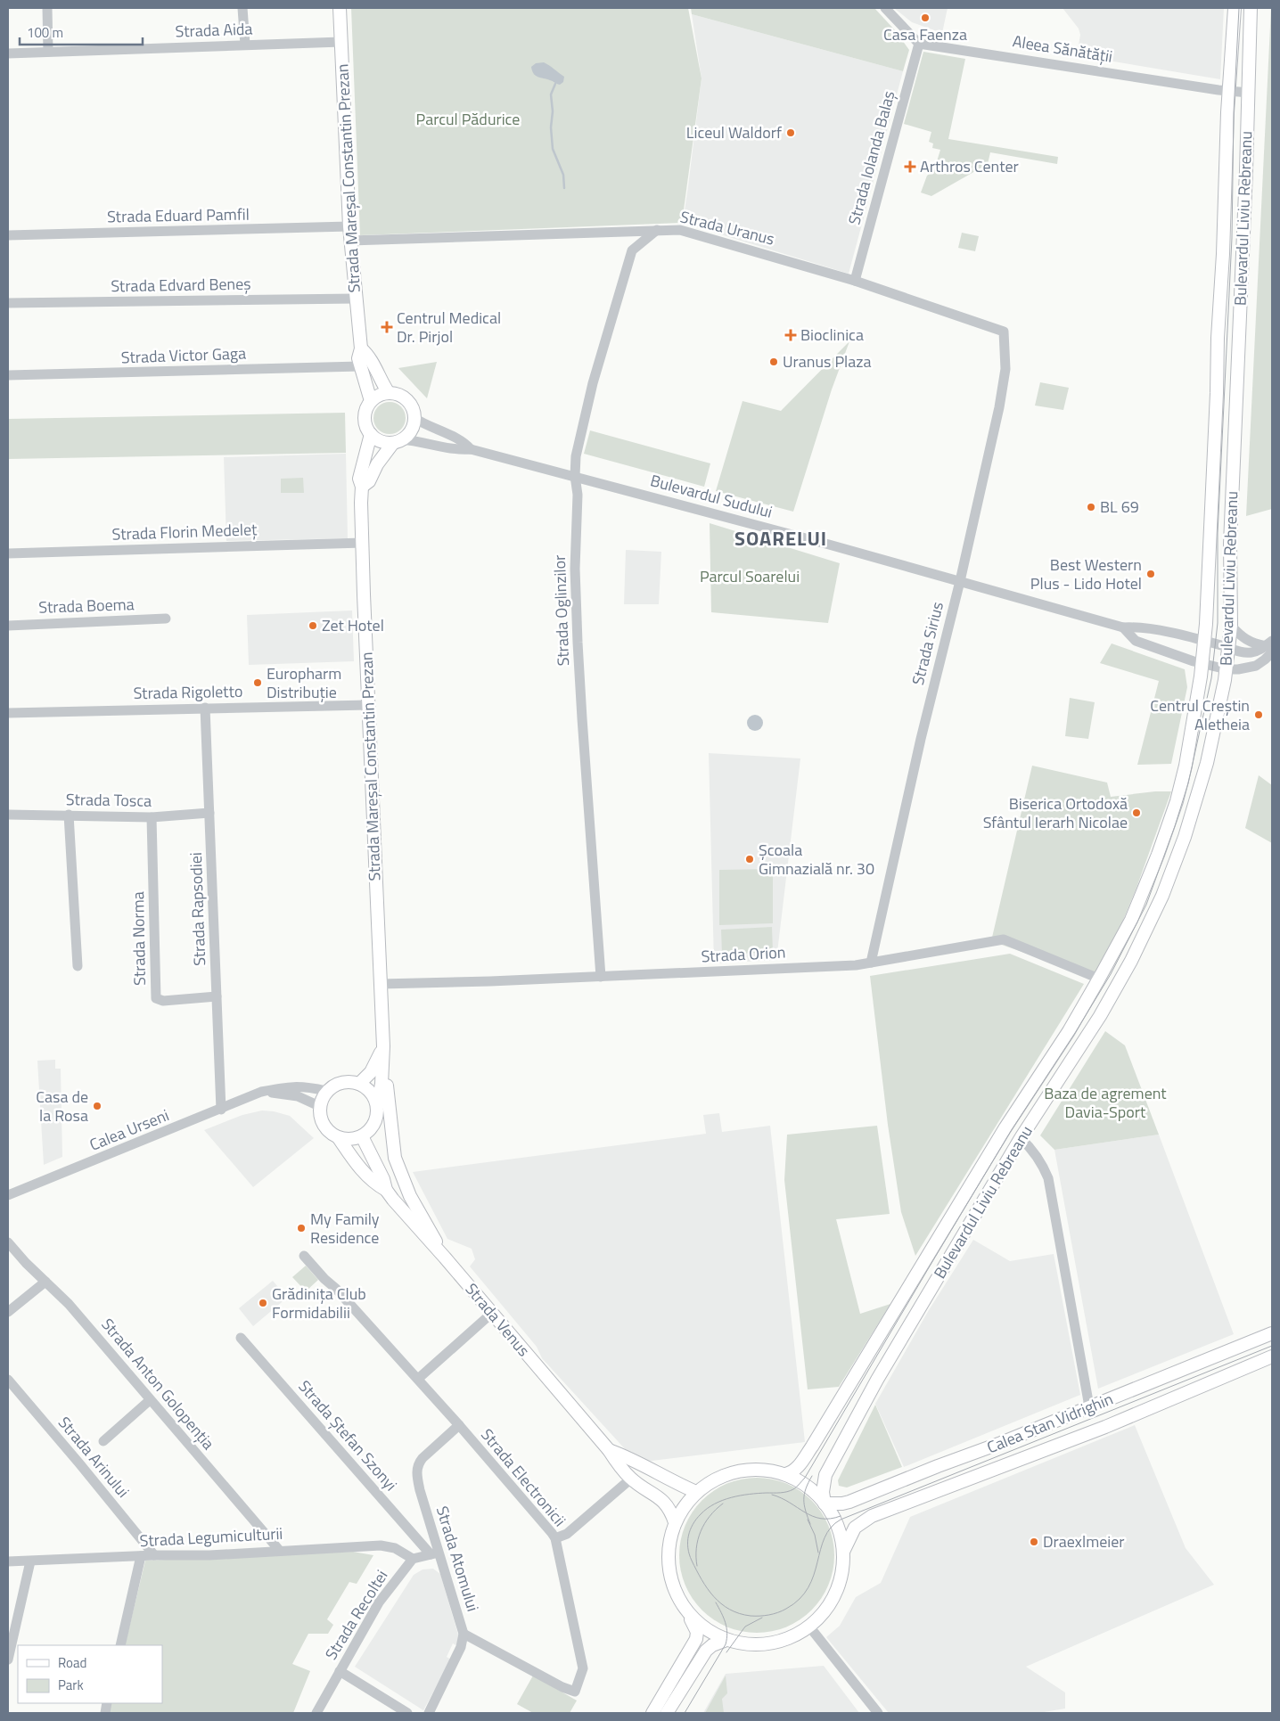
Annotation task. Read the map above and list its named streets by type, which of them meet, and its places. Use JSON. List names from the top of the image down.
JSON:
{
  "streets": {
    "main road": [
      "Strada Mareșal Constantin Prezan",
      "Bulevardul Liviu Rebreanu",
      "Strada Venus",
      "Calea Stan Vidrighin"
    ],
    "street": [
      "Strada Aida",
      "Aleea Sănătății",
      "Strada Iolanda Balaș",
      "Strada Eduard Pamfil",
      "Strada Uranus",
      "Strada Edvard Beneș",
      "Strada Victor Gaga",
      "Bulevardul Sudului",
      "Strada Florin Medeleț",
      "Strada Boema",
      "Strada Oglinzilor",
      "Strada Sirius",
      "Strada Rigoletto",
      "Strada Tosca",
      "Strada Rapsodiei",
      "Strada Norma",
      "Strada Orion",
      "Calea Urseni",
      "Strada Anton Golopenția",
      "Strada Ștefan Szonyi",
      "Strada Arinului",
      "Strada Electronicii",
      "Strada Legumiculturii",
      "Strada Atomului",
      "Strada Recoltei"
    ]
  },
  "crossings": [
    ["Strada Aida", "Strada Mareșal Constantin Prezan"],
    ["Aleea Sănătății", "Strada Iolanda Balaș"],
    ["Aleea Sănătății", "Bulevardul Liviu Rebreanu"],
    ["Strada Iolanda Balaș", "Strada Uranus"],
    ["Strada Mareșal Constantin Prezan", "Strada Eduard Pamfil"],
    ["Strada Mareșal Constantin Prezan", "Strada Uranus"],
    ["Strada Mareșal Constantin Prezan", "Strada Edvard Beneș"],
    ["Strada Mareșal Constantin Prezan", "Strada Victor Gaga"],
    ["Strada Mareșal Constantin Prezan", "Bulevardul Sudului"],
    ["Strada Mareșal Constantin Prezan", "Strada Florin Medeleț"],
    ["Strada Mareșal Constantin Prezan", "Strada Rigoletto"],
    ["Strada Mareșal Constantin Prezan", "Strada Orion"],
    ["Strada Mareșal Constantin Prezan", "Calea Urseni"],
    ["Strada Mareșal Constantin Prezan", "Strada Venus"],
    ["Bulevardul Liviu Rebreanu", "Bulevardul Sudului"],
    ["Bulevardul Liviu Rebreanu", "Strada Orion"],
    ["Bulevardul Liviu Rebreanu", "Calea Stan Vidrighin"],
    ["Strada Uranus", "Strada Sirius"],
    ["Bulevardul Sudului", "Strada Oglinzilor"],
    ["Bulevardul Sudului", "Strada Sirius"],
    ["Strada Oglinzilor", "Strada Orion"],
    ["Strada Sirius", "Strada Orion"],
    ["Strada Rigoletto", "Strada Rapsodiei"],
    ["Strada Tosca", "Strada Rapsodiei"],
    ["Strada Tosca", "Strada Norma"],
    ["Strada Rapsodiei", "Strada Norma"],
    ["Strada Rapsodiei", "Calea Urseni"],
    ["Calea Urseni", "Strada Venus"],
    ["Strada Anton Golopenția", "Strada Legumiculturii"],
    ["Strada Ștefan Szonyi", "Strada Atomului"],
    ["Strada Arinului", "Strada Legumiculturii"],
    ["Strada Electronicii", "Strada Atomului"],
    ["Strada Legumiculturii", "Strada Recoltei"]
  ],
  "districts": ["SOARELUI"],
  "parks": ["Parcul Pădurice", "Parcul Soarelui", "Baza de agrement Davia-Sport"],
  "places": {
    "other": [
      "Casa Faenza",
      "Liceul Waldorf",
      "Uranus Plaza",
      "BL 69",
      "Best Western Plus - Lido Hotel",
      "Zet Hotel",
      "Europharm Distribuție",
      "Centrul Creștin Aletheia",
      "Biserica Ortodoxă Sfântul Ierarh Nicolae",
      "Școala Gimnazială nr. 30",
      "Casa de la Rosa",
      "My Family Residence",
      "Grădinița Club Formidabilii",
      "Draexlmeier"
    ],
    "health": ["Arthros Center", "Centrul Medical Dr. Pirjol", "Bioclinica"]
  },
  "legend": ["Road", "Park"],
  "scale_bar": "100 m"
}
